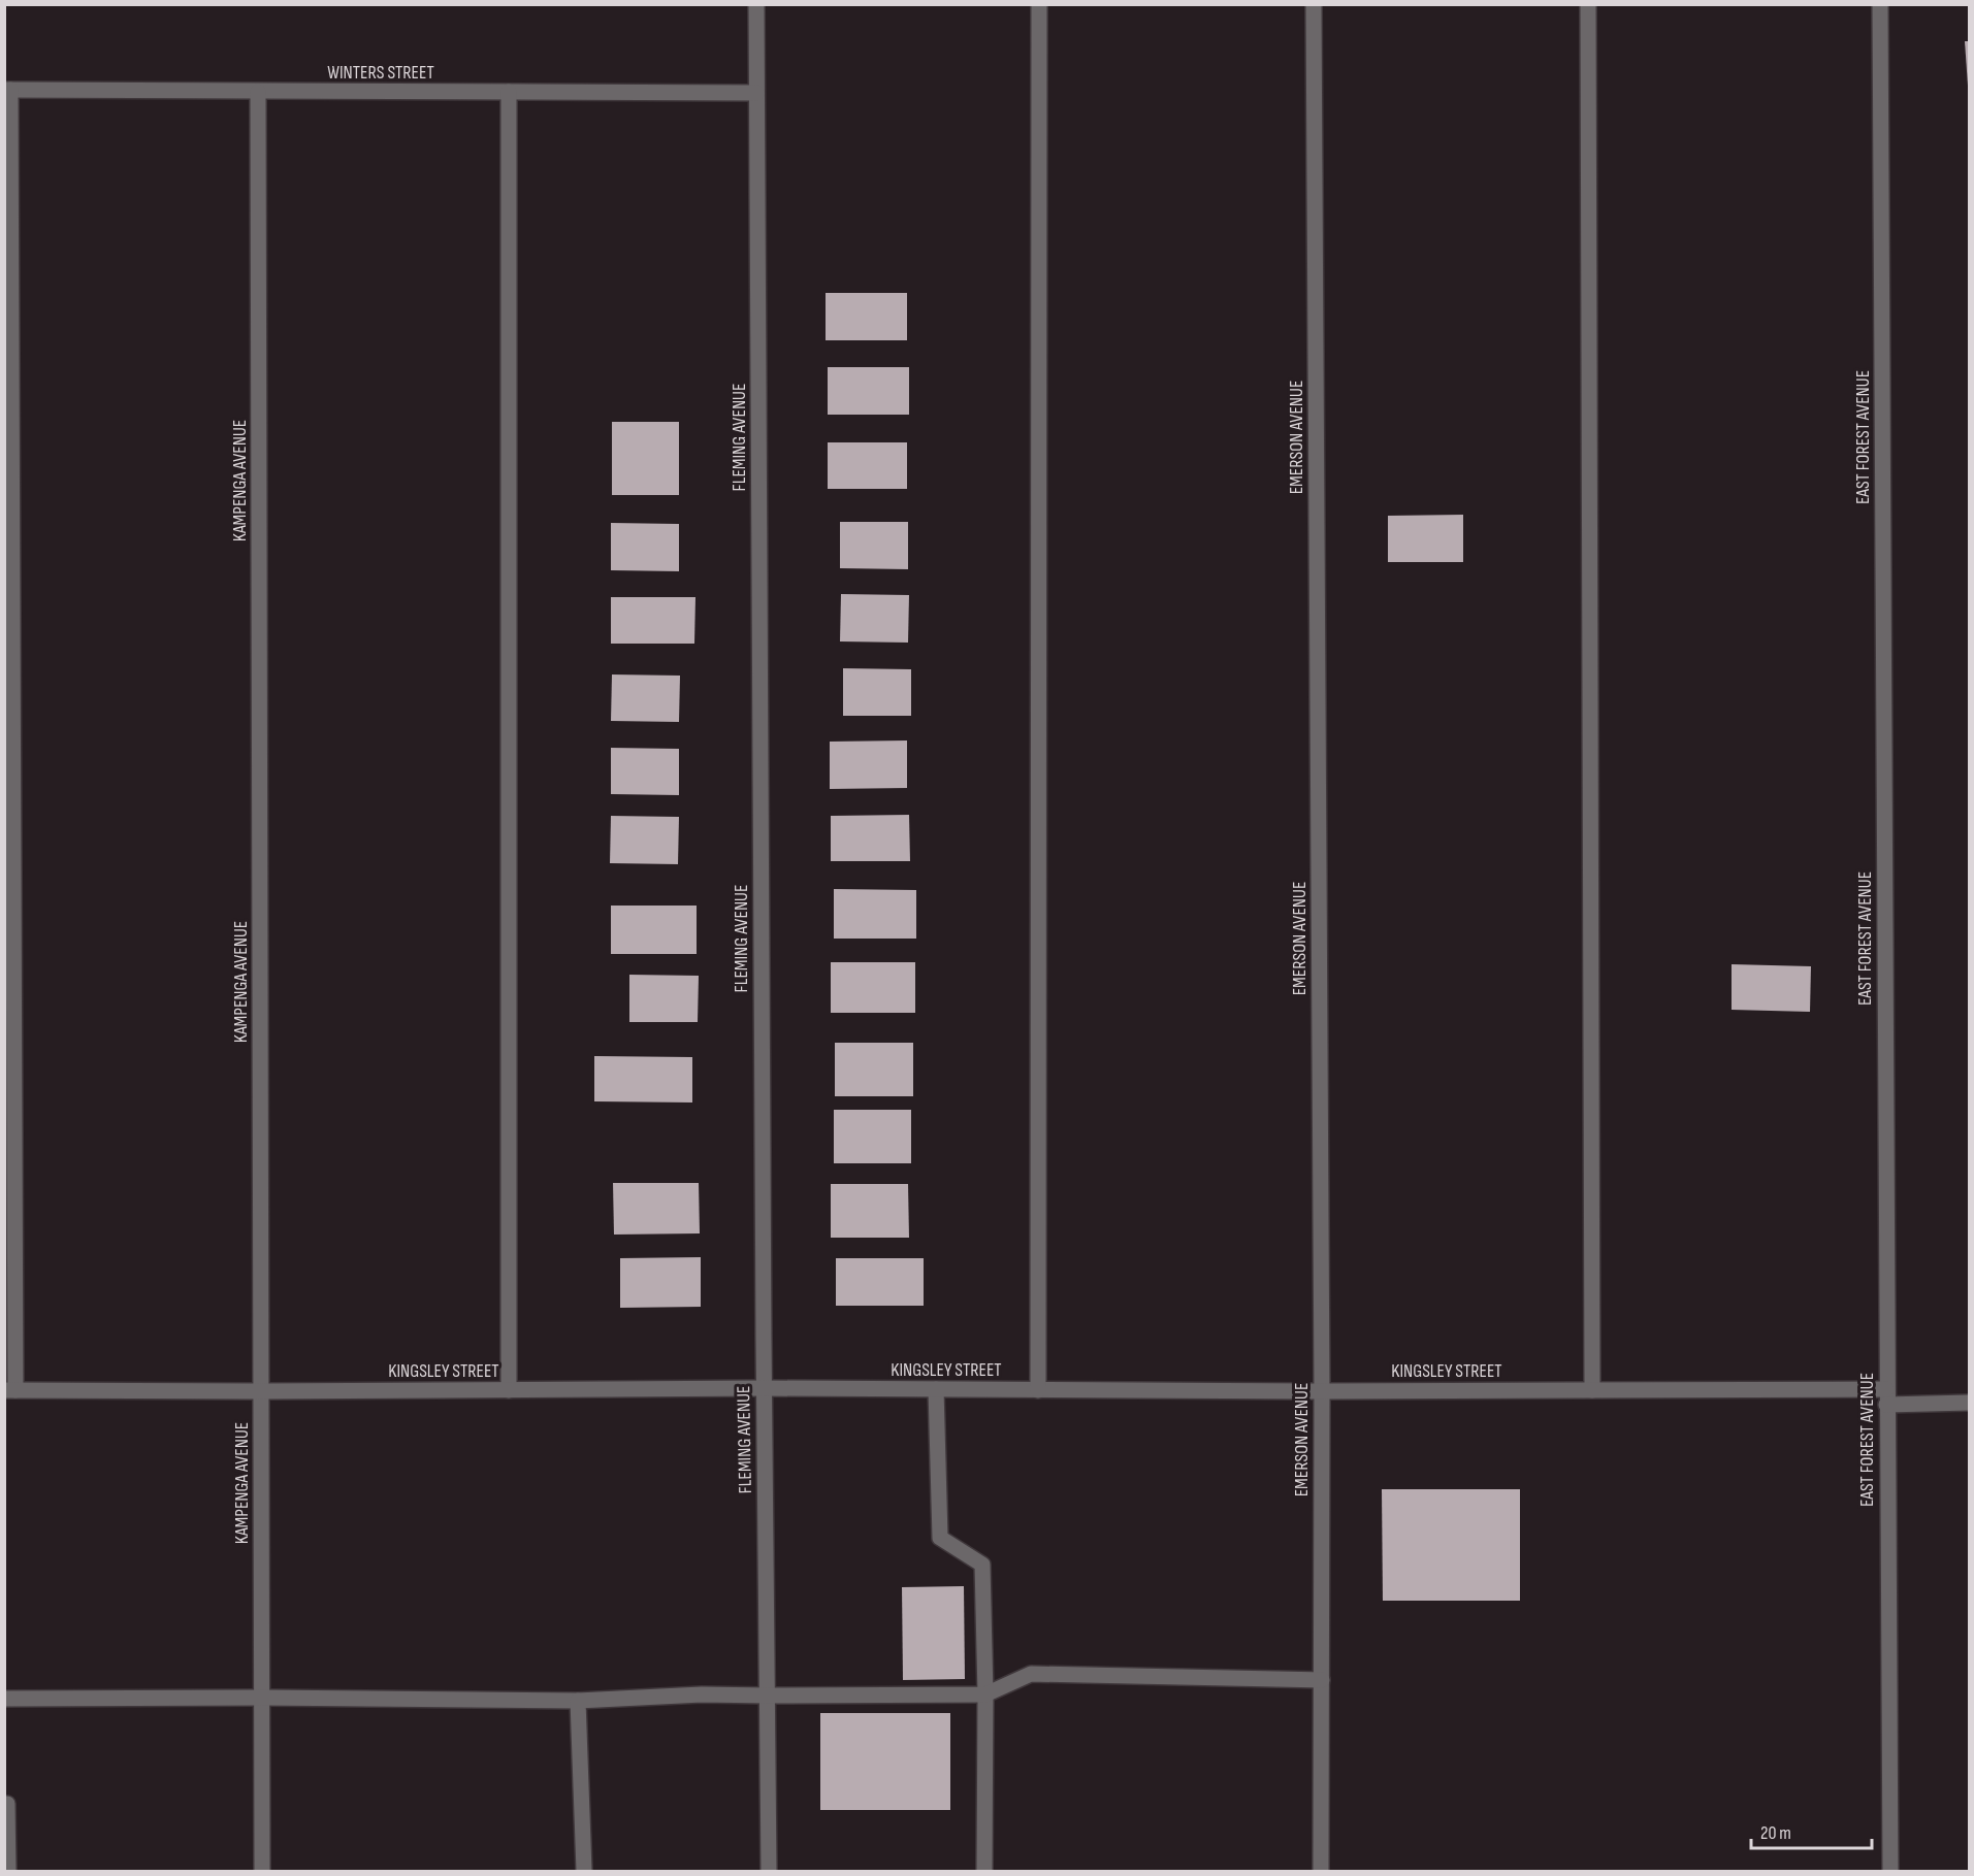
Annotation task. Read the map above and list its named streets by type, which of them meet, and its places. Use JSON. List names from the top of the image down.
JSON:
{
  "streets": {
    "street": [
      "WINTERS STREET",
      "FLEMING AVENUE",
      "EMERSON AVENUE",
      "EAST FOREST AVENUE",
      "KAMPENGA AVENUE",
      "KINGSLEY STREET"
    ]
  },
  "crossings": [
    ["WINTERS STREET", "FLEMING AVENUE"],
    ["WINTERS STREET", "KAMPENGA AVENUE"],
    ["FLEMING AVENUE", "KINGSLEY STREET"],
    ["EMERSON AVENUE", "KINGSLEY STREET"],
    ["EAST FOREST AVENUE", "KINGSLEY STREET"],
    ["KAMPENGA AVENUE", "KINGSLEY STREET"]
  ],
  "scale_bar": "20 m"
}
